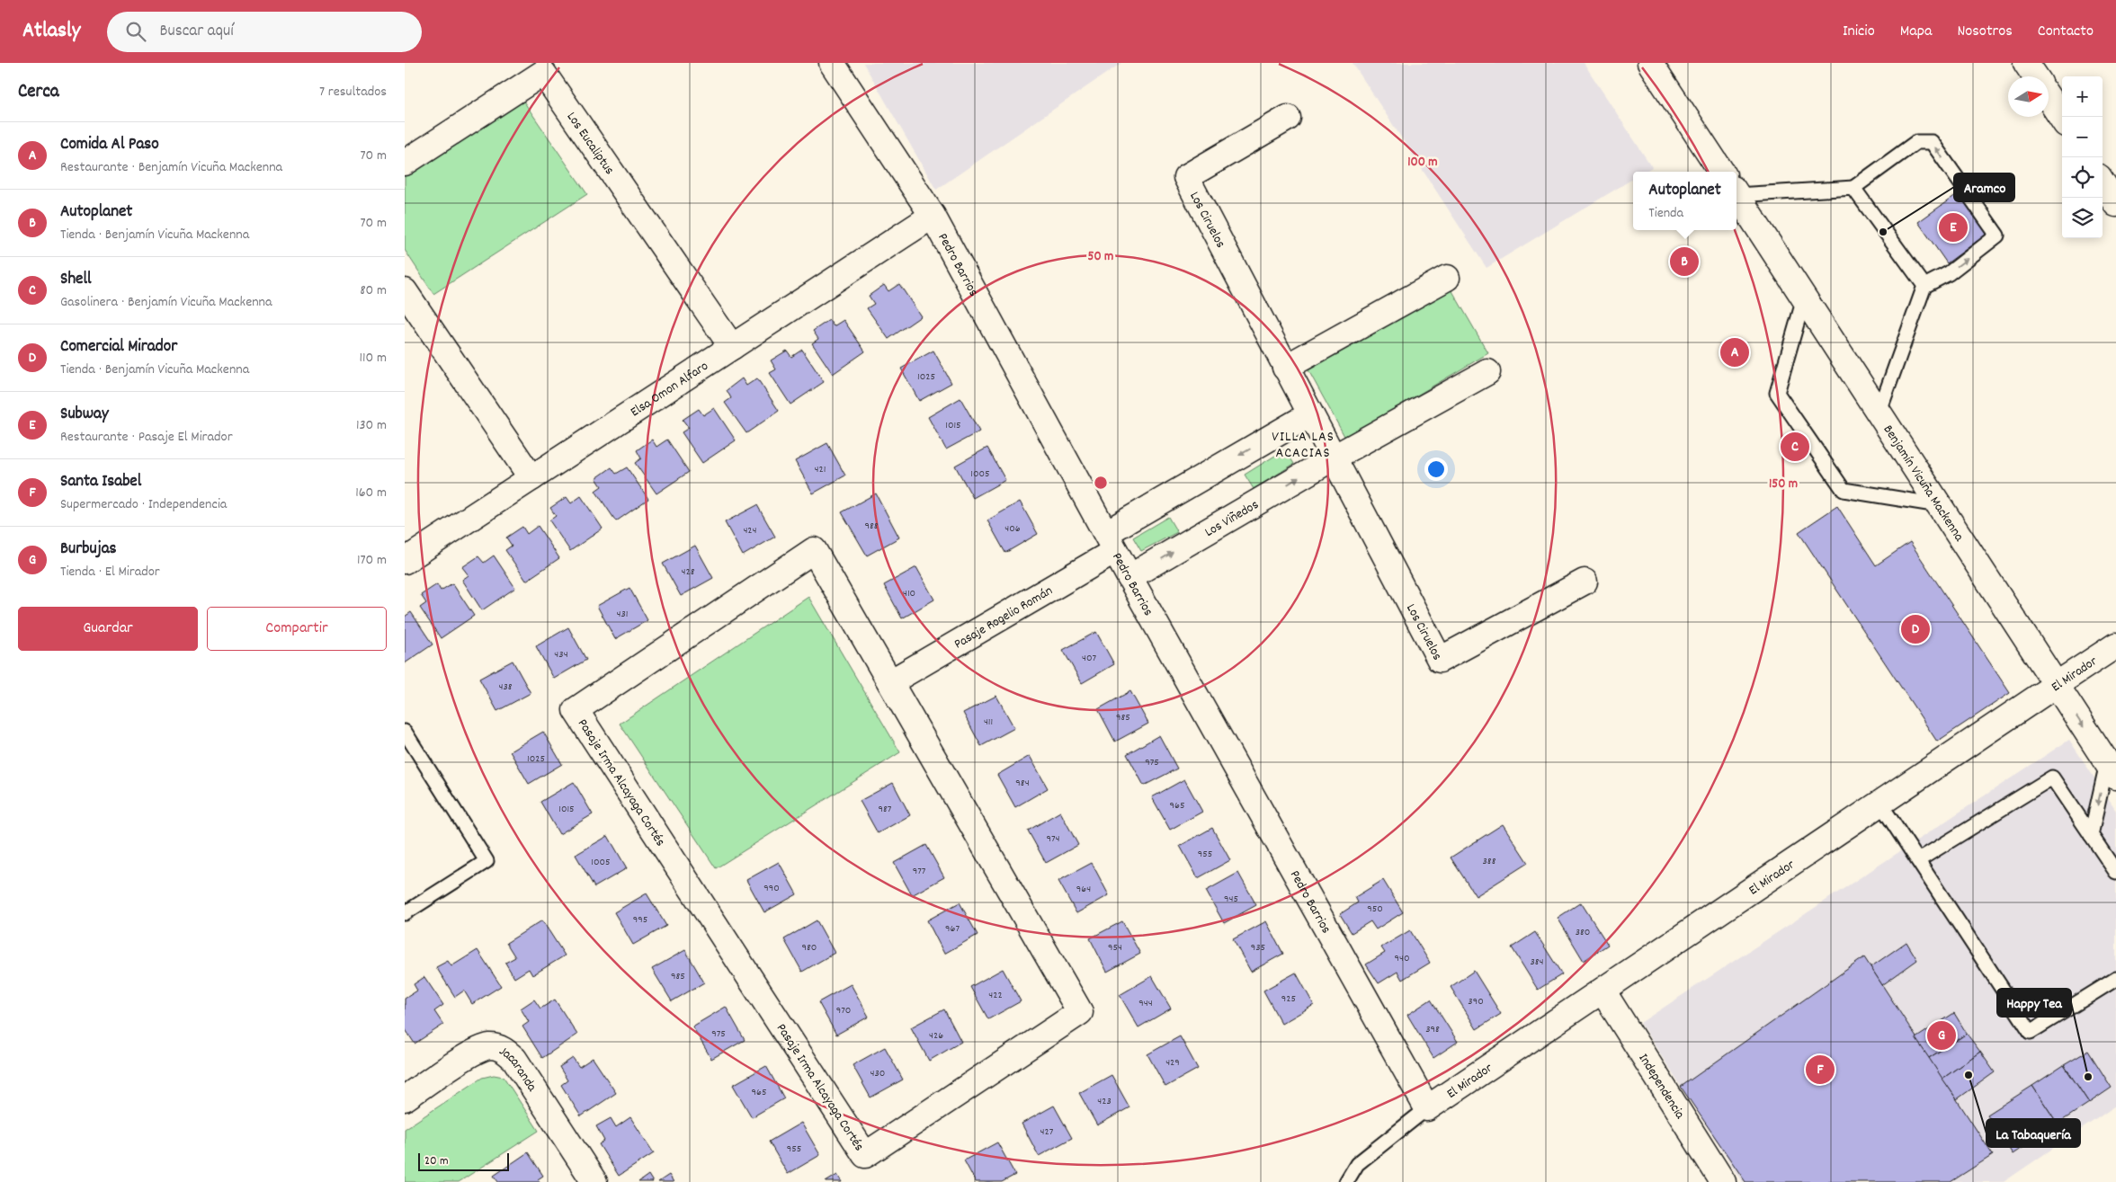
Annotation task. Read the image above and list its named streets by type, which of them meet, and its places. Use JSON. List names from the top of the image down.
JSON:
{
  "streets": {
    "street": [
      "Los Eucaliptus",
      "Los Ciruelos",
      "Pedro Barrios",
      "Elsa Omon Alfaro",
      "Benjamín Vicuña Mackenna",
      "Los Viñedos",
      "Pasaje Rogelio Román",
      "El Mirador",
      "Pasaje Irma Alcayaga Cortés",
      "Jacaranda",
      "Independencia"
    ]
  },
  "crossings": [
    ["Los Eucaliptus", "Elsa Omon Alfaro"],
    ["Los Ciruelos", "Los Viñedos"],
    ["Pedro Barrios", "Elsa Omon Alfaro"],
    ["Pedro Barrios", "Los Viñedos"],
    ["Pedro Barrios", "Pasaje Rogelio Román"],
    ["Pedro Barrios", "El Mirador"],
    ["Benjamín Vicuña Mackenna", "El Mirador"],
    ["Pasaje Rogelio Román", "Pasaje Irma Alcayaga Cortés"],
    ["El Mirador", "Independencia"]
  ],
  "districts": ["VILLA LAS ACACIAS"],
  "places": ["Aramco", "La Tabaquería", "Happy Tea"],
  "house_numbers": [
    "1025",
    "1015",
    "421",
    "1005",
    "988",
    "406",
    "424",
    "428",
    "410",
    "431",
    "434",
    "407",
    "438",
    "985",
    "411",
    "1025",
    "975",
    "984",
    "965",
    "1015",
    "987",
    "974",
    "955",
    "388",
    "1005",
    "977",
    "990",
    "964",
    "945",
    "950",
    "995",
    "967",
    "380",
    "980",
    "954",
    "935",
    "940",
    "384",
    "985",
    "422",
    "925",
    "390",
    "944",
    "970",
    "398",
    "975",
    "426",
    "429",
    "430",
    "965",
    "423",
    "427",
    "955"
  ],
  "scale_bar": "20 m",
  "north": "right",
  "page": {
    "header": "Atlasly",
    "search": "Buscar aquí",
    "nav": [
      "Inicio",
      "Mapa",
      "Nosotros",
      "Contacto"
    ],
    "heading": ["Cerca", "7 resultados"],
    "map_buttons": ["+", "−"],
    "list": [
      {
        "mark": "A",
        "name": "Comida Al Paso",
        "note": "Restaurante · Benjamín Vicuña Mackenna",
        "value": "70 m"
      },
      {
        "mark": "B",
        "name": "Autoplanet",
        "note": "Tienda · Benjamín Vicuña Mackenna",
        "value": "70 m"
      },
      {
        "mark": "C",
        "name": "Shell",
        "note": "Gasolinera · Benjamín Vicuña Mackenna",
        "value": "80 m"
      },
      {
        "mark": "D",
        "name": "Comercial Mirador",
        "note": "Tienda · Benjamín Vicuña Mackenna",
        "value": "110 m"
      },
      {
        "mark": "E",
        "name": "Subway",
        "note": "Restaurante · Pasaje El Mirador",
        "value": "130 m"
      },
      {
        "mark": "F",
        "name": "Santa Isabel",
        "note": "Supermercado · Independencia",
        "value": "160 m"
      },
      {
        "mark": "G",
        "name": "Burbujas",
        "note": "Tienda · El Mirador",
        "value": "170 m"
      }
    ],
    "popup": ["Autoplanet", "Tienda"],
    "pins": [
      "E",
      "B",
      "A",
      "C",
      "D",
      "G",
      "F"
    ],
    "buttons": ["Guardar", "Compartir"],
    "scale": "20 m"
  },
  "rings": ["100 m", "50 m", "150 m"]
}
